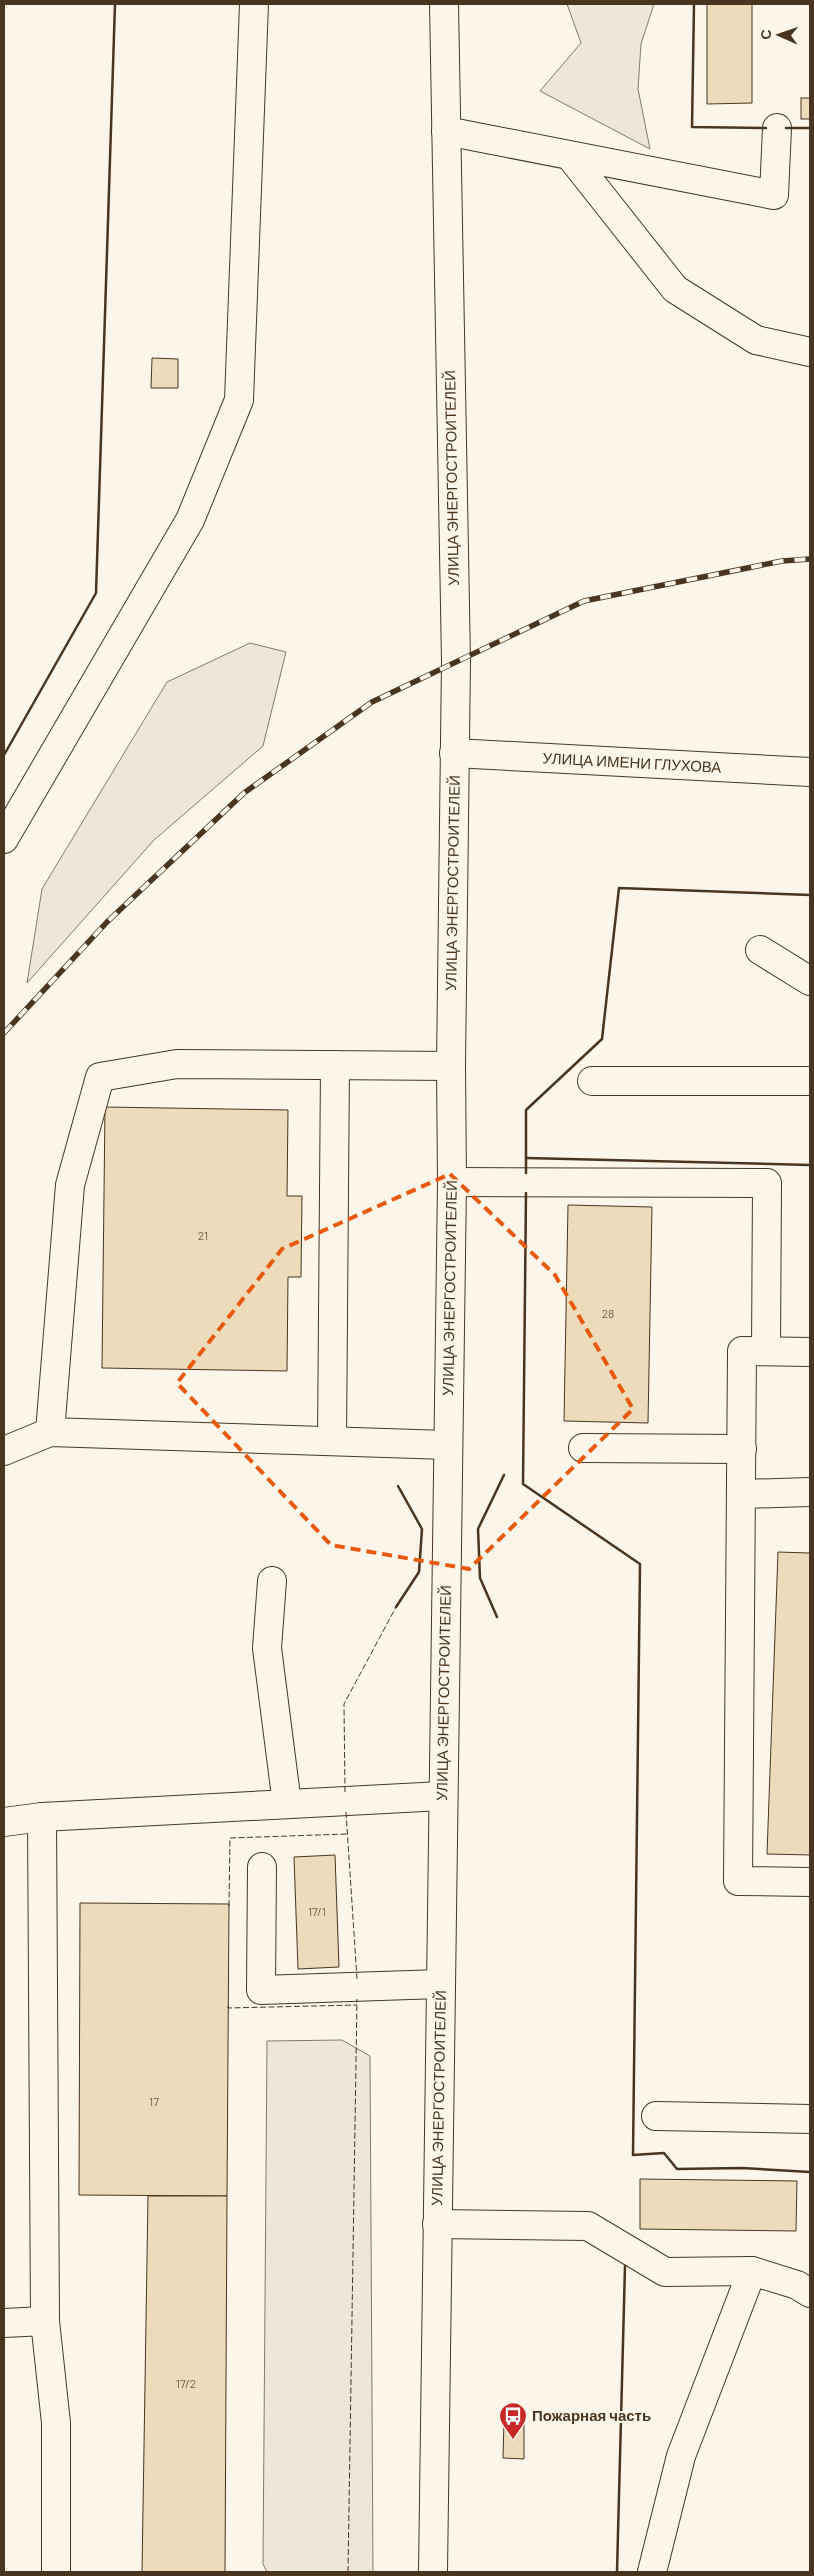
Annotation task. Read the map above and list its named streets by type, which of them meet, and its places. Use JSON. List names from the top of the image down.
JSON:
{
  "streets": {
    "main road": ["УЛИЦА ЭНЕРГОСТРОИТЕЛЕЙ", "УЛИЦА ИМЕНИ ГЛУХОВА"]
  },
  "crossings": [
    ["УЛИЦА ЭНЕРГОСТРОИТЕЛЕЙ", "УЛИЦА ИМЕНИ ГЛУХОВА"]
  ],
  "places": {
    "bus stop": ["Пожарная часть"]
  },
  "house_numbers": [
    "21",
    "28",
    "17/1",
    "17",
    "17/2"
  ],
  "north": "left"
}
